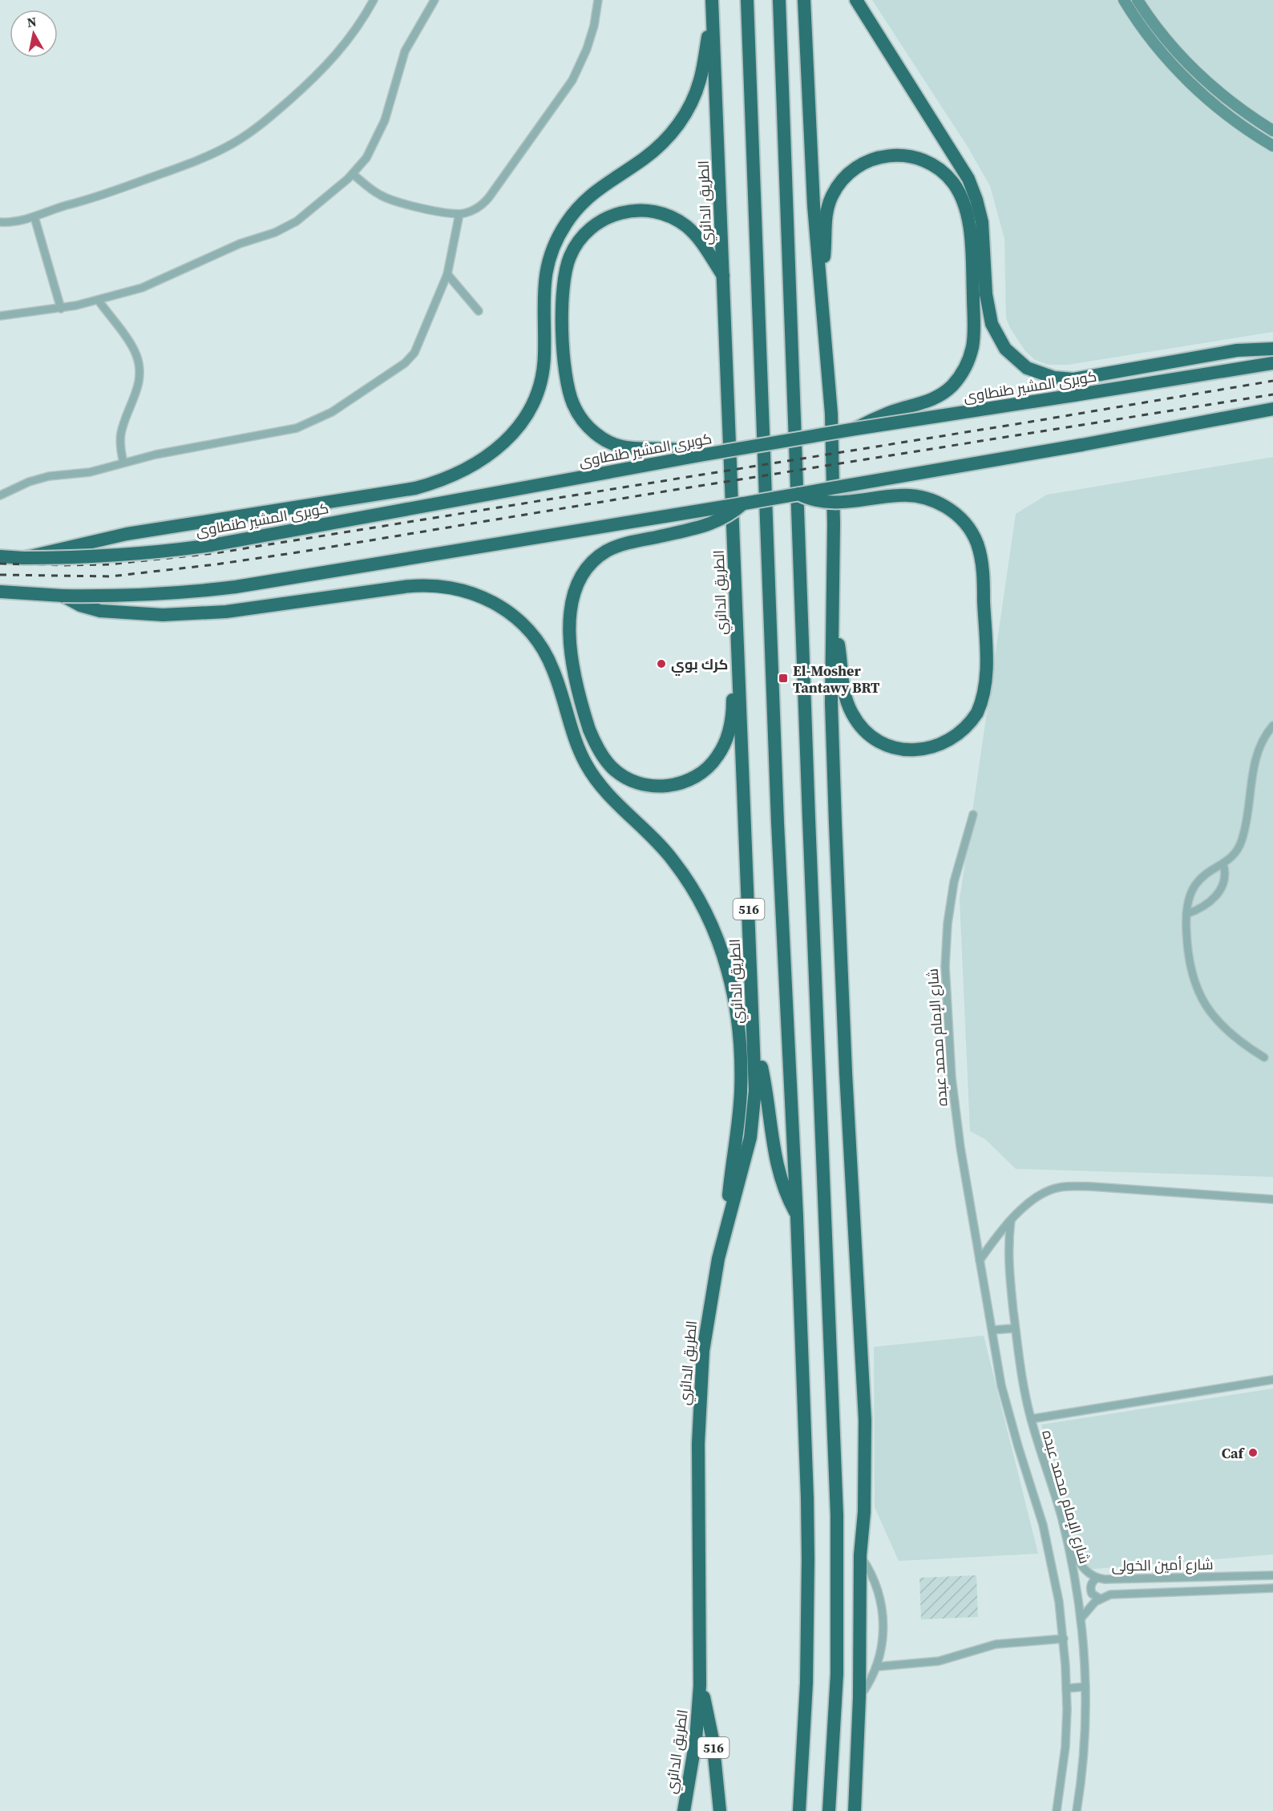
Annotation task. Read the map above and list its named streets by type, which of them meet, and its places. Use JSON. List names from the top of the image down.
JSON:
{
  "streets": {
    "highway": ["الطريق الدائري", "كوبرى المشير طنطاوى", "516"],
    "street": ["شارع الإمام محمد عبده", "شارع أمين الخولى"]
  },
  "crossings": [
    ["الطريق الدائري", "516"],
    ["شارع الإمام محمد عبده", "شارع أمين الخولى"]
  ],
  "places": {
    "other": ["كرك بوي", "Caf"],
    "transit": ["El-Mosher Tantawy BRT"]
  },
  "north": "top"
}
